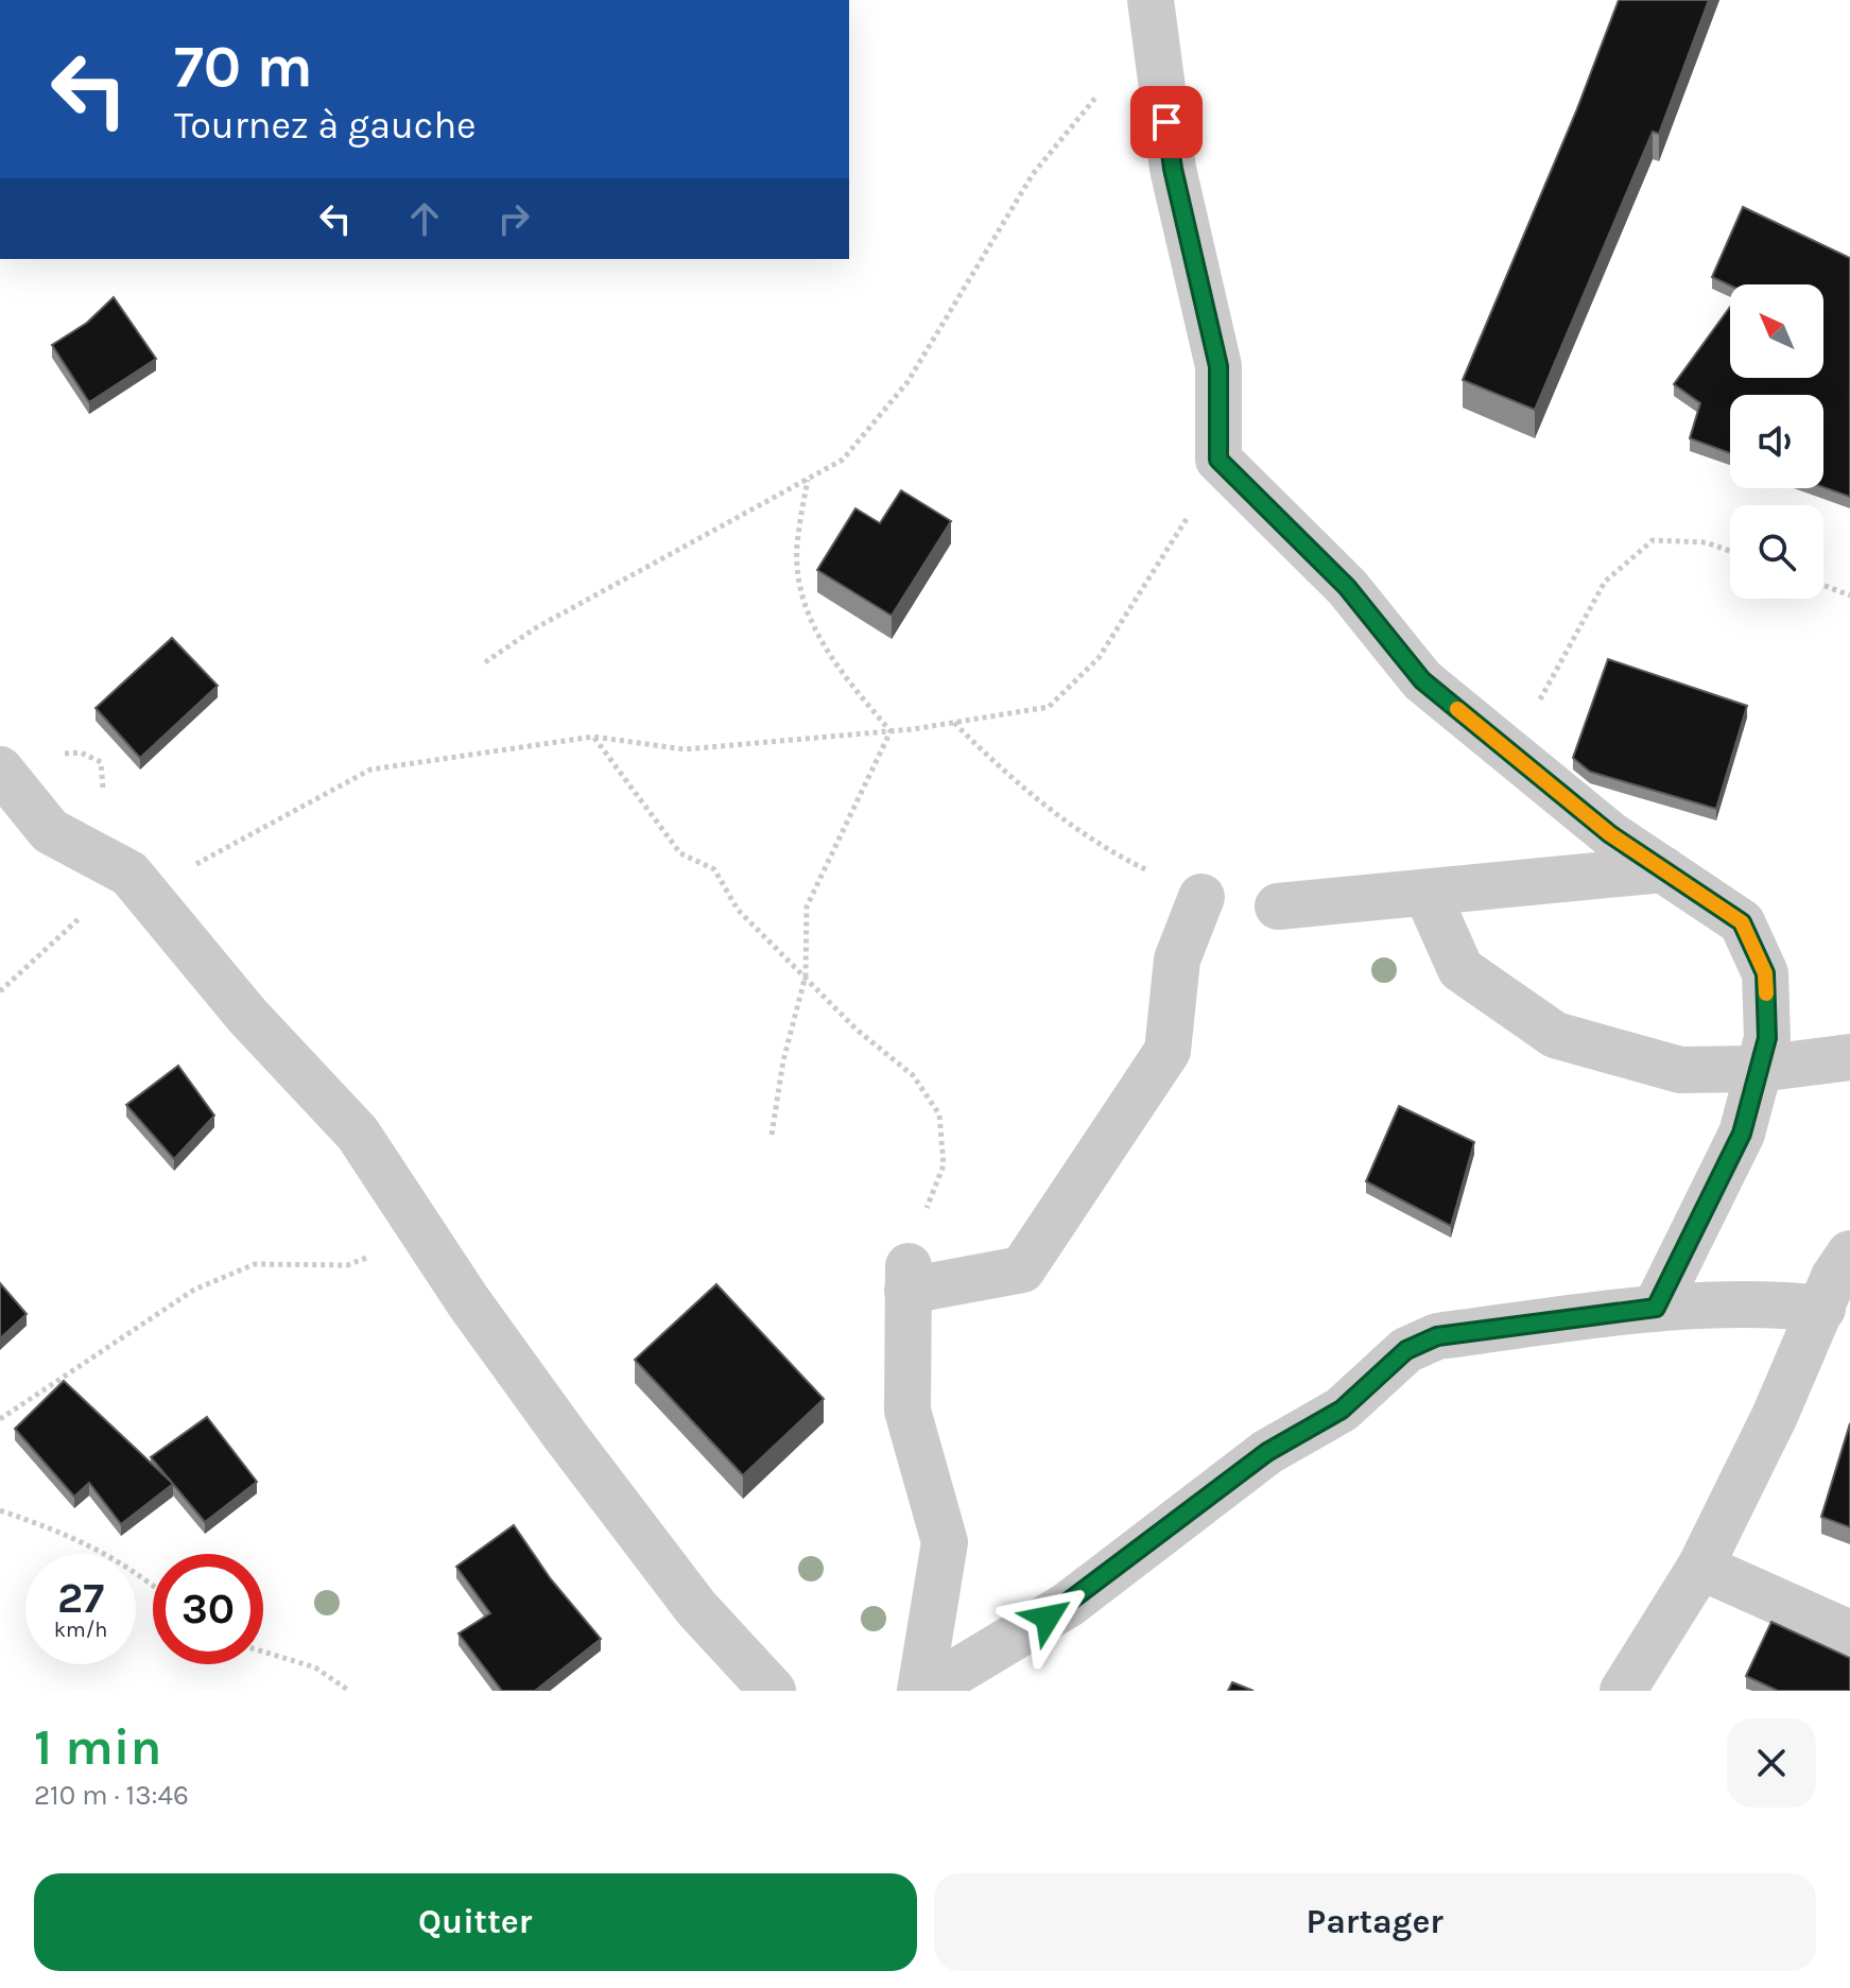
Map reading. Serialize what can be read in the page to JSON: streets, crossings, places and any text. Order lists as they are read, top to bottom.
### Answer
{
  "north": "top left",
  "page": {
    "turn": ["70 m", "Tournez à gauche"],
    "speed": "27 km/h",
    "limit": "30",
    "heading": ["1 min", "210 m · 13:46"],
    "buttons": ["Quitter", "Partager"]
  }
}
